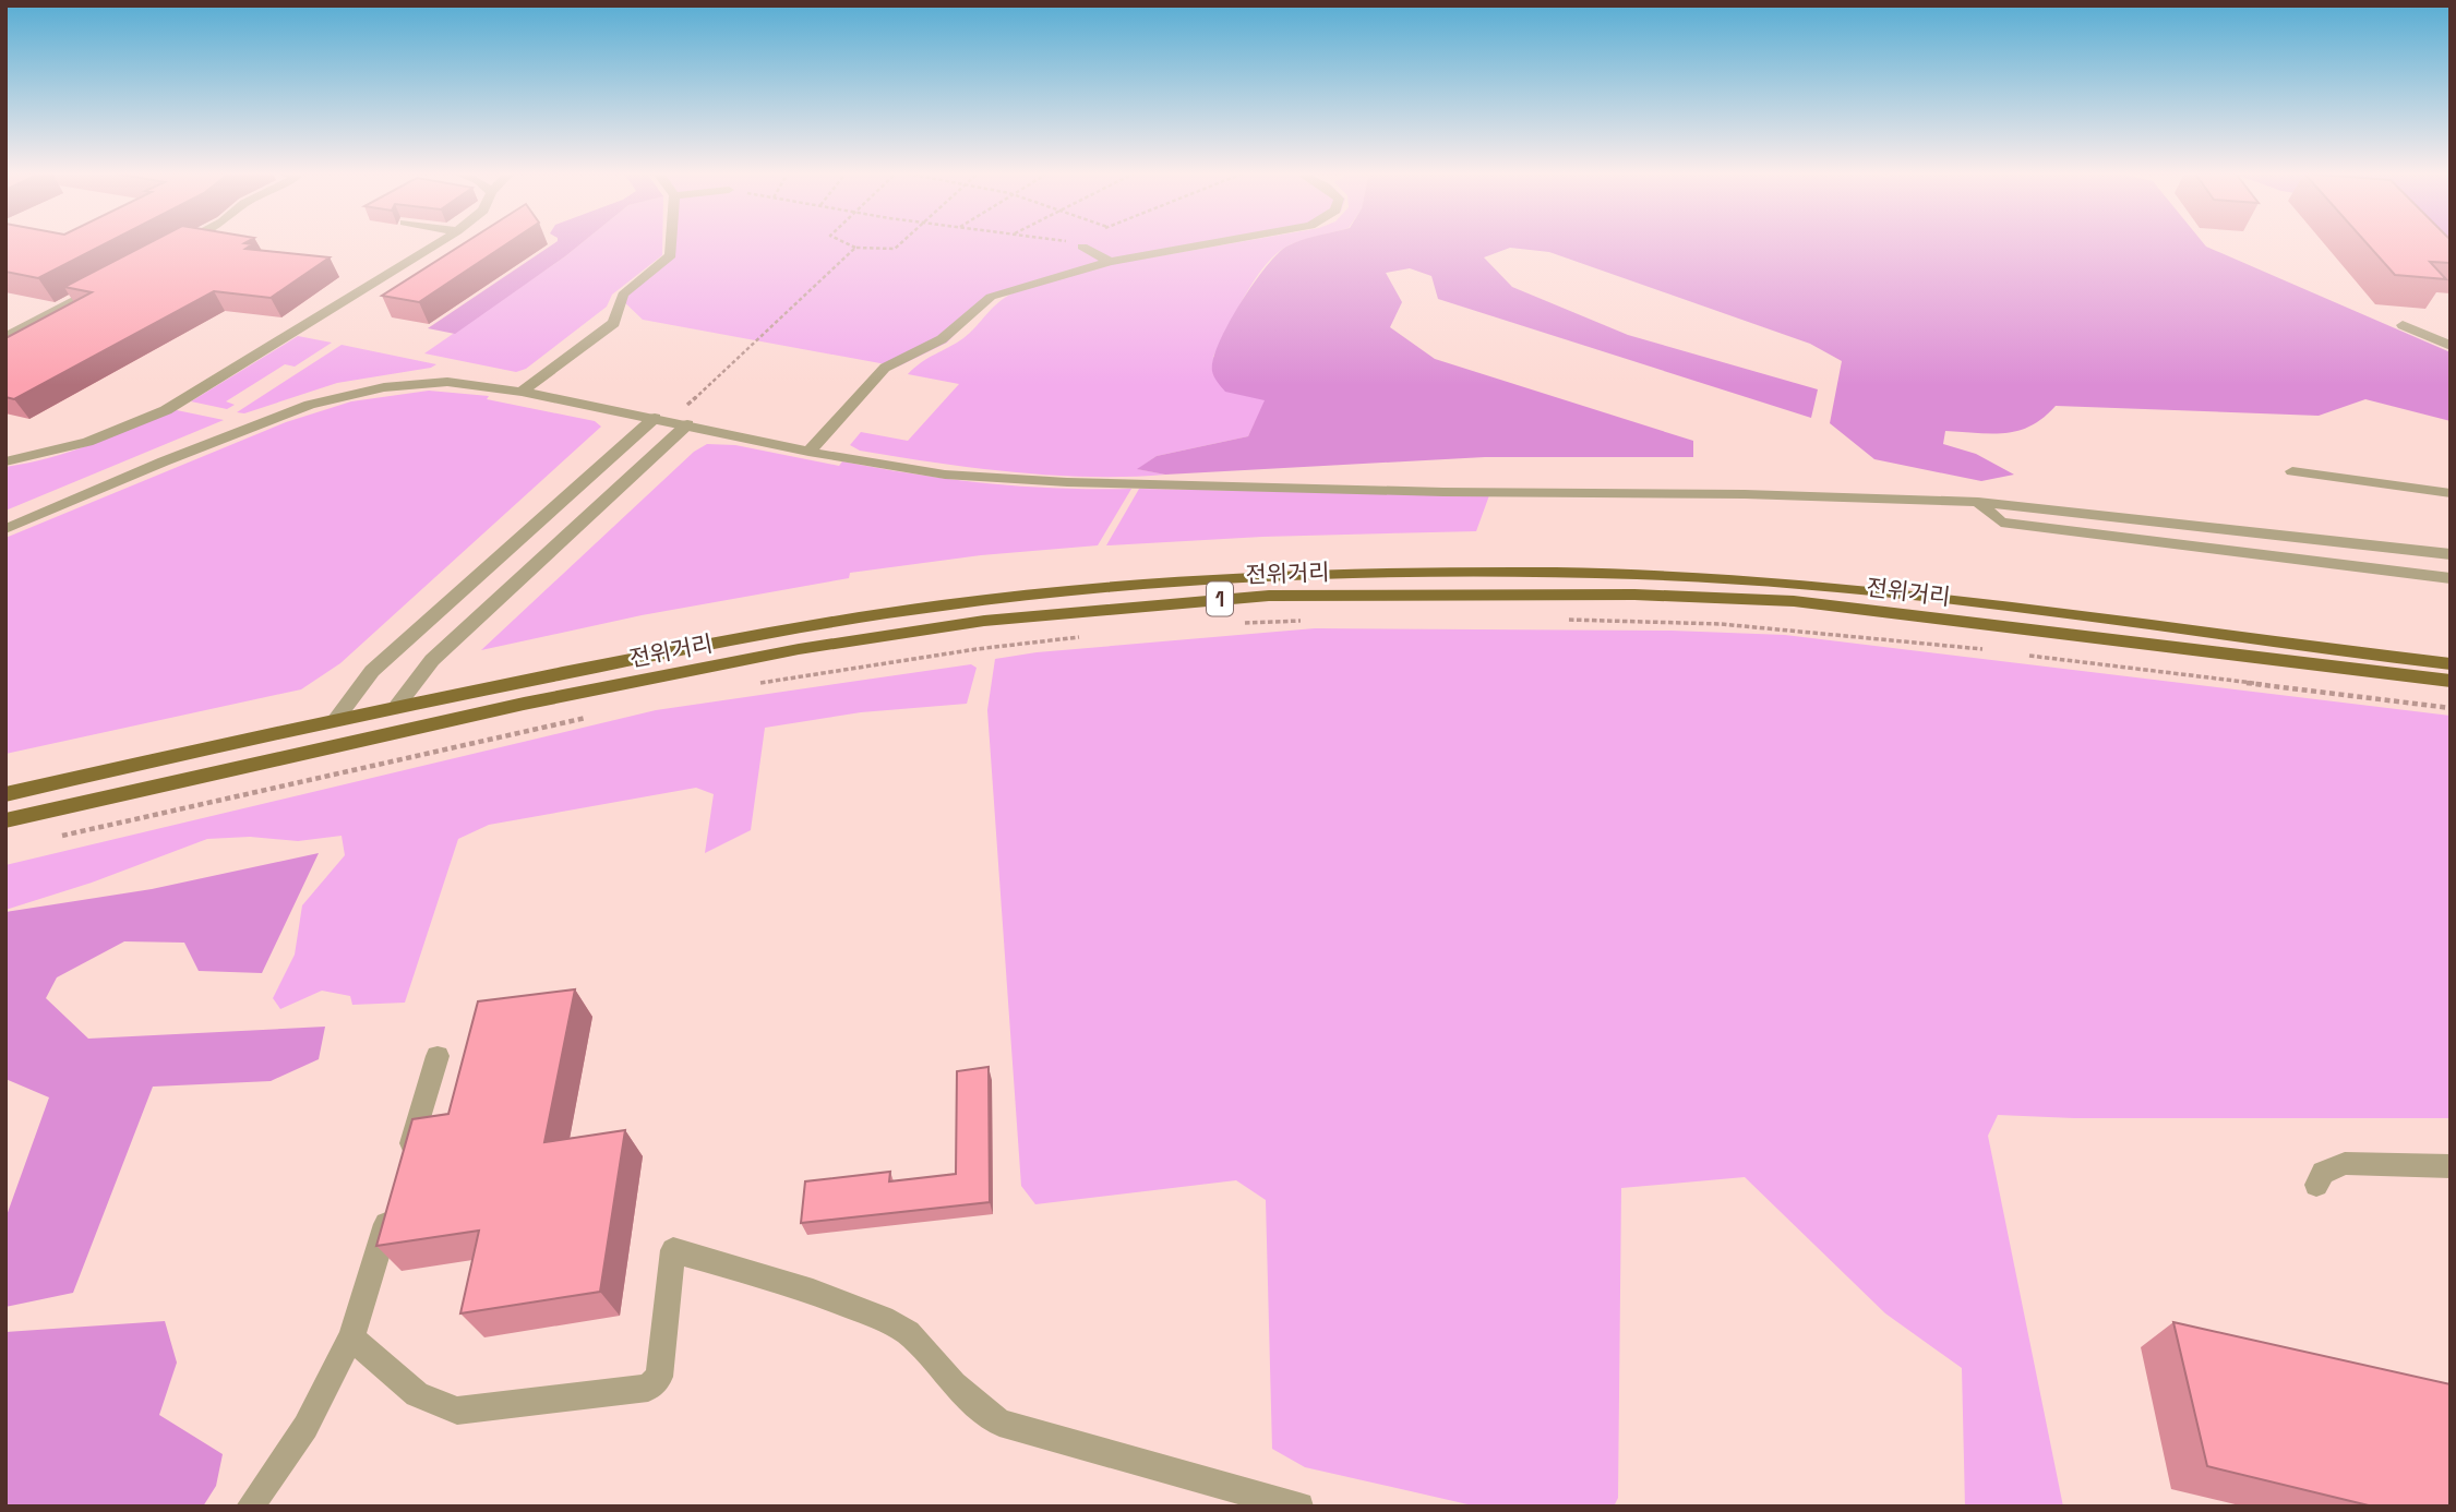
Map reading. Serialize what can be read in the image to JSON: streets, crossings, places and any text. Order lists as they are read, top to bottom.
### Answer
{
  "streets": {
    "main road": ["전위거리", "1"]
  }
}
